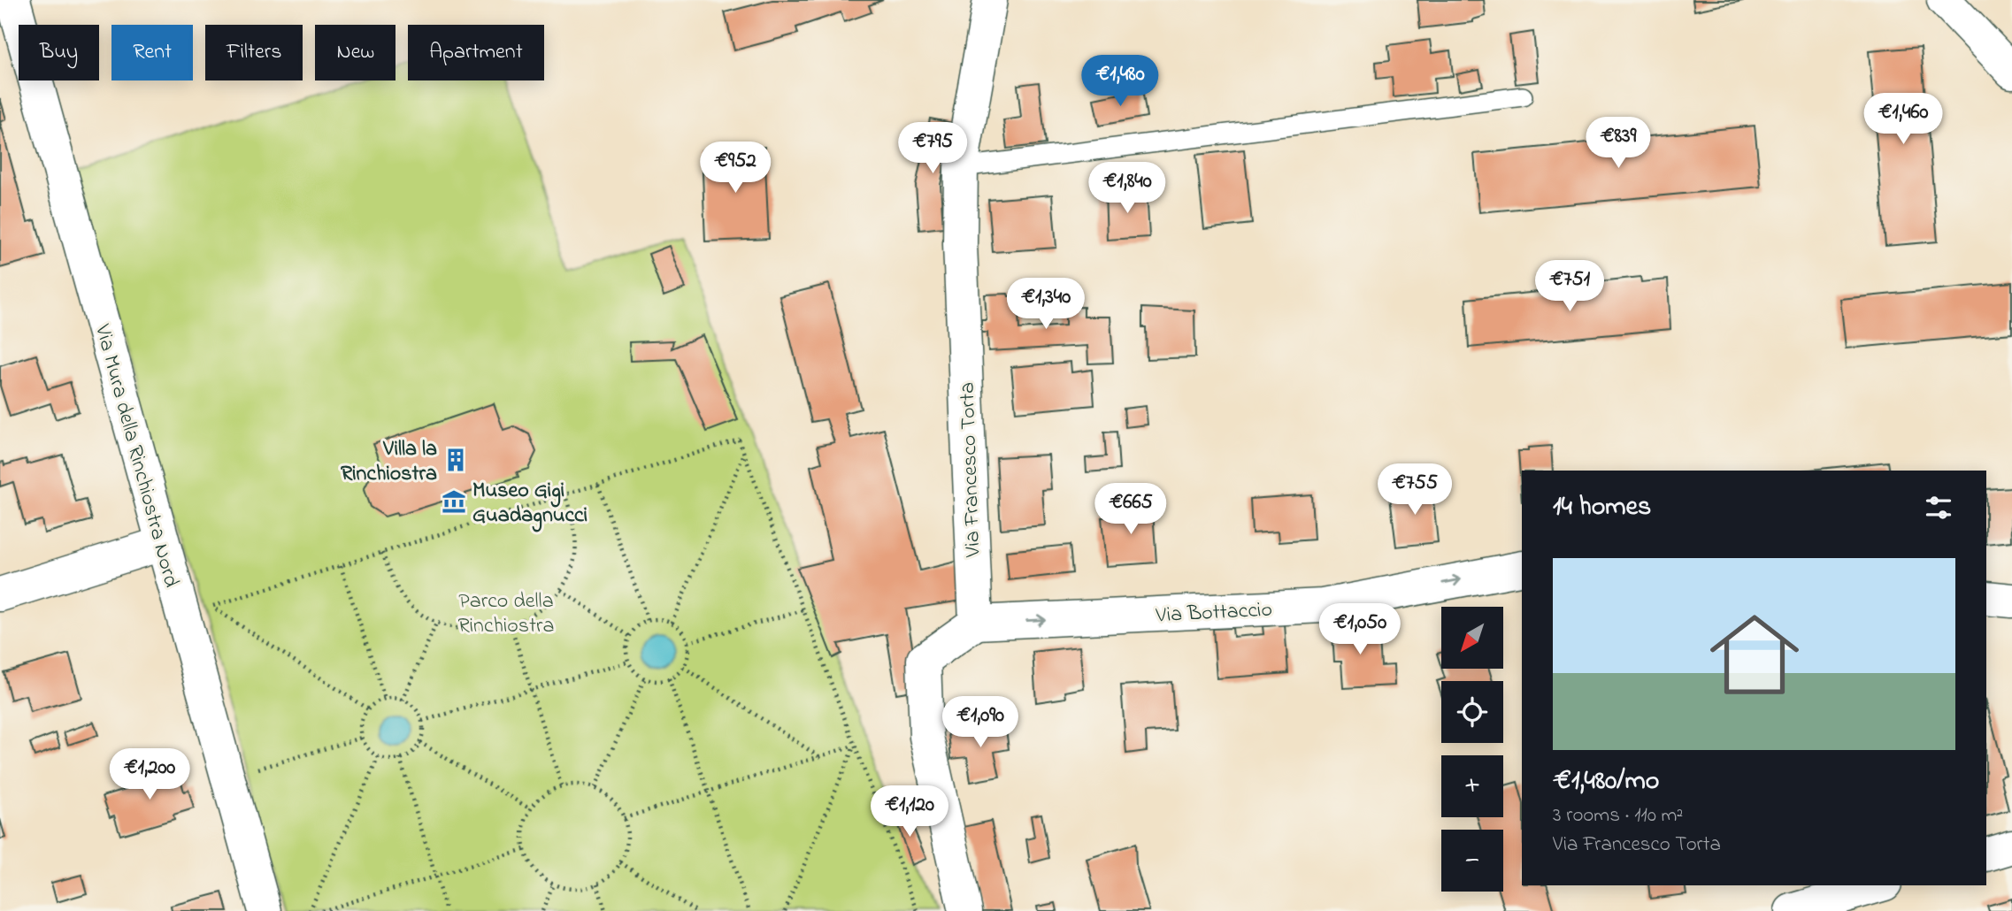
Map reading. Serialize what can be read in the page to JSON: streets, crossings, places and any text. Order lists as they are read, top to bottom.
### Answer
{
  "streets": {
    "street": ["Via Mura della Rinchiostra Nord", "Via Francesco Torta", "Via Bottaccio"]
  },
  "crossings": [
    ["Via Francesco Torta", "Via Bottaccio"]
  ],
  "one_way": ["Via Bottaccio"],
  "parks": ["Parco della Rinchiostra"],
  "places": {
    "building": ["Villa la Rinchiostra"],
    "museum": ["Museo Gigi Guadagnucci"]
  },
  "north": "bottom left",
  "page": {
    "chip": [
      "Buy",
      "Rent",
      "Filters",
      "New",
      "Apartment"
    ],
    "price": [
      "€1,480",
      "€1,460",
      "€839",
      "€795",
      "€952",
      "€1,840",
      "€751",
      "€1,340",
      "€755",
      "€665",
      "€1,050",
      "€1,090",
      "€1,200",
      "€1,120"
    ],
    "heading": "14 homes",
    "list": [
      {
        "name": "€1,480/mo",
        "note": "3 rooms · 110 m² · Via Francesco Torta"
      }
    ],
    "map_buttons": ["+", "−"]
  }
}
